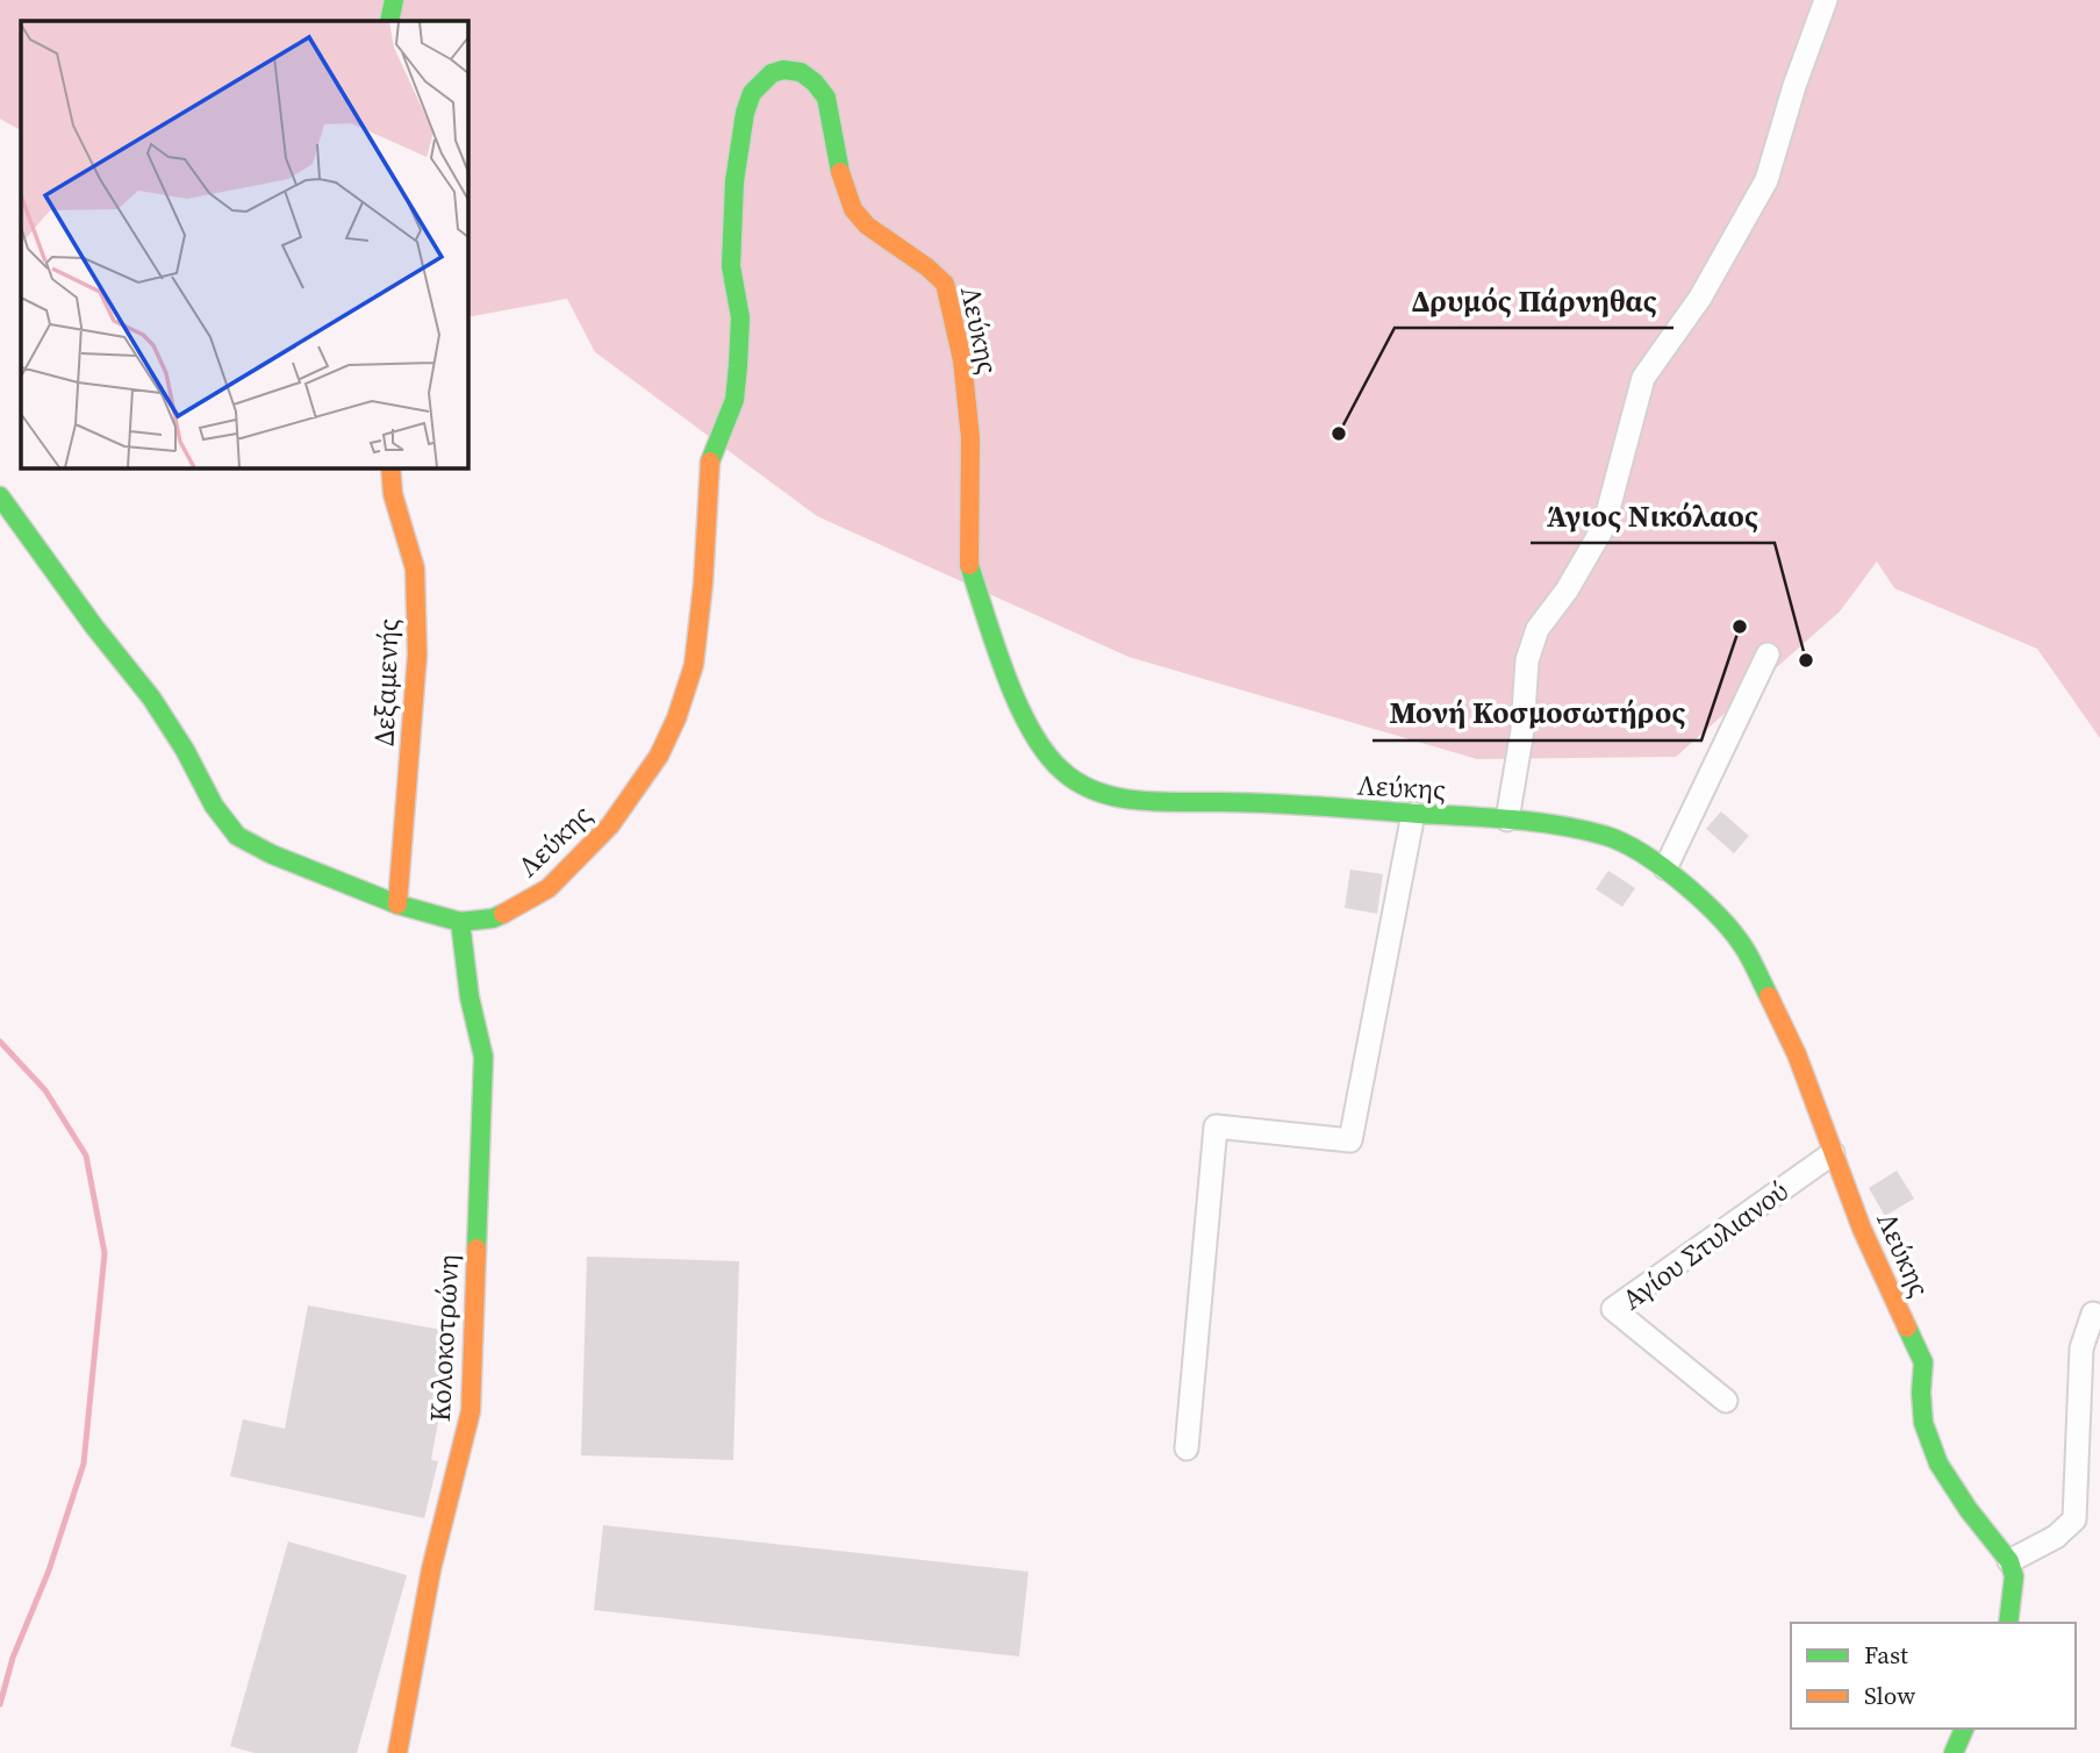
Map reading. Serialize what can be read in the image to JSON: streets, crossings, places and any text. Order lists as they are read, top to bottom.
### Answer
{
  "streets": {
    "street": [
      "Λεύκης",
      "Δεξαμενής",
      "Αγίου Στυλιανού",
      "Κολοκοτρώνη"
    ]
  },
  "crossings": [
    ["Λεύκης", "Δεξαμενής"],
    ["Λεύκης", "Αγίου Στυλιανού"],
    ["Λεύκης", "Κολοκοτρώνη"]
  ],
  "places": ["Δρυμός Πάρνηθας", "Μονή Κοσμοσωτήρος", "Άγιος Νικόλαος"],
  "legend": ["Fast", "Slow"]
}
